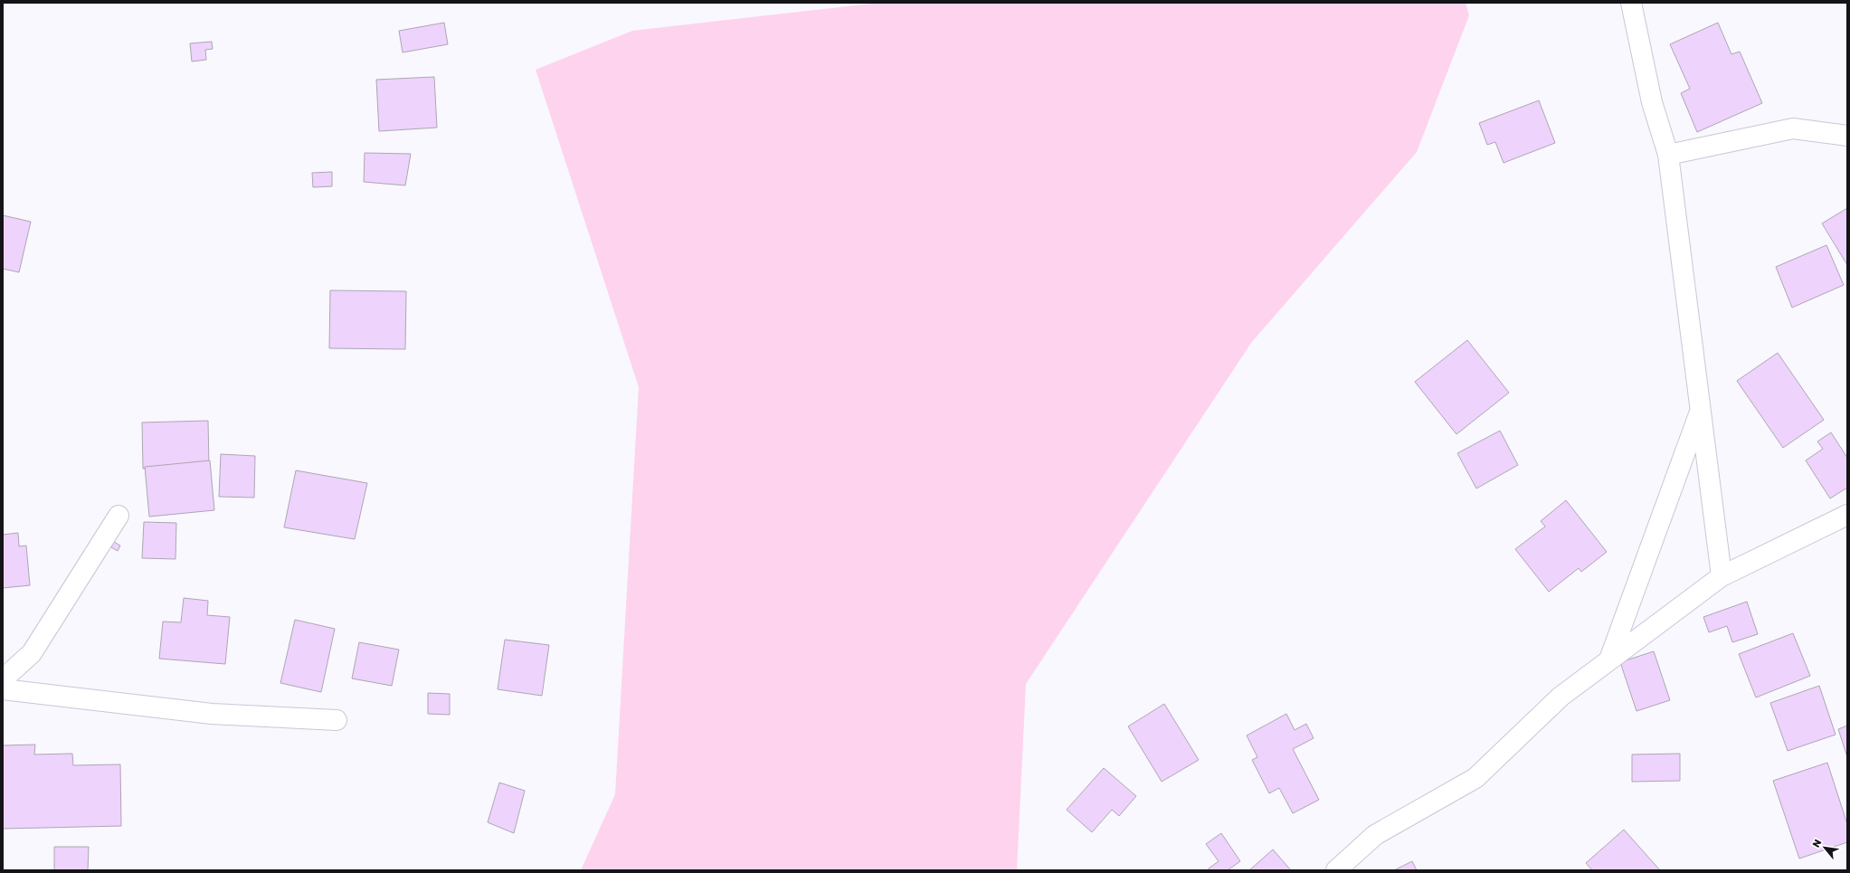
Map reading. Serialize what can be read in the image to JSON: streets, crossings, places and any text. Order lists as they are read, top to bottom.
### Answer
{
  "north": "top left"
}
